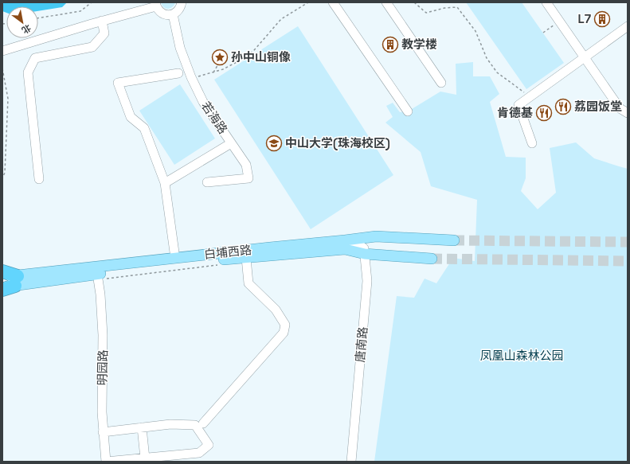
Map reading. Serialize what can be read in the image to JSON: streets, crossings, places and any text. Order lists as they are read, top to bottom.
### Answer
{
  "streets": {
    "main road": ["白埔西路"],
    "street": ["若海路", "唐南路", "明园路"]
  },
  "crossings": [
    ["白埔西路", "唐南路"],
    ["白埔西路", "明园路"]
  ],
  "parks": ["凤凰山森林公园"],
  "places": {
    "building": ["L7", "教学楼"],
    "place": ["孙中山铜像"],
    "restaurant": ["荔园饭堂", "肯德基"],
    "school or university": ["中山大学(珠海校区)"]
  },
  "north": "bottom right"
}
